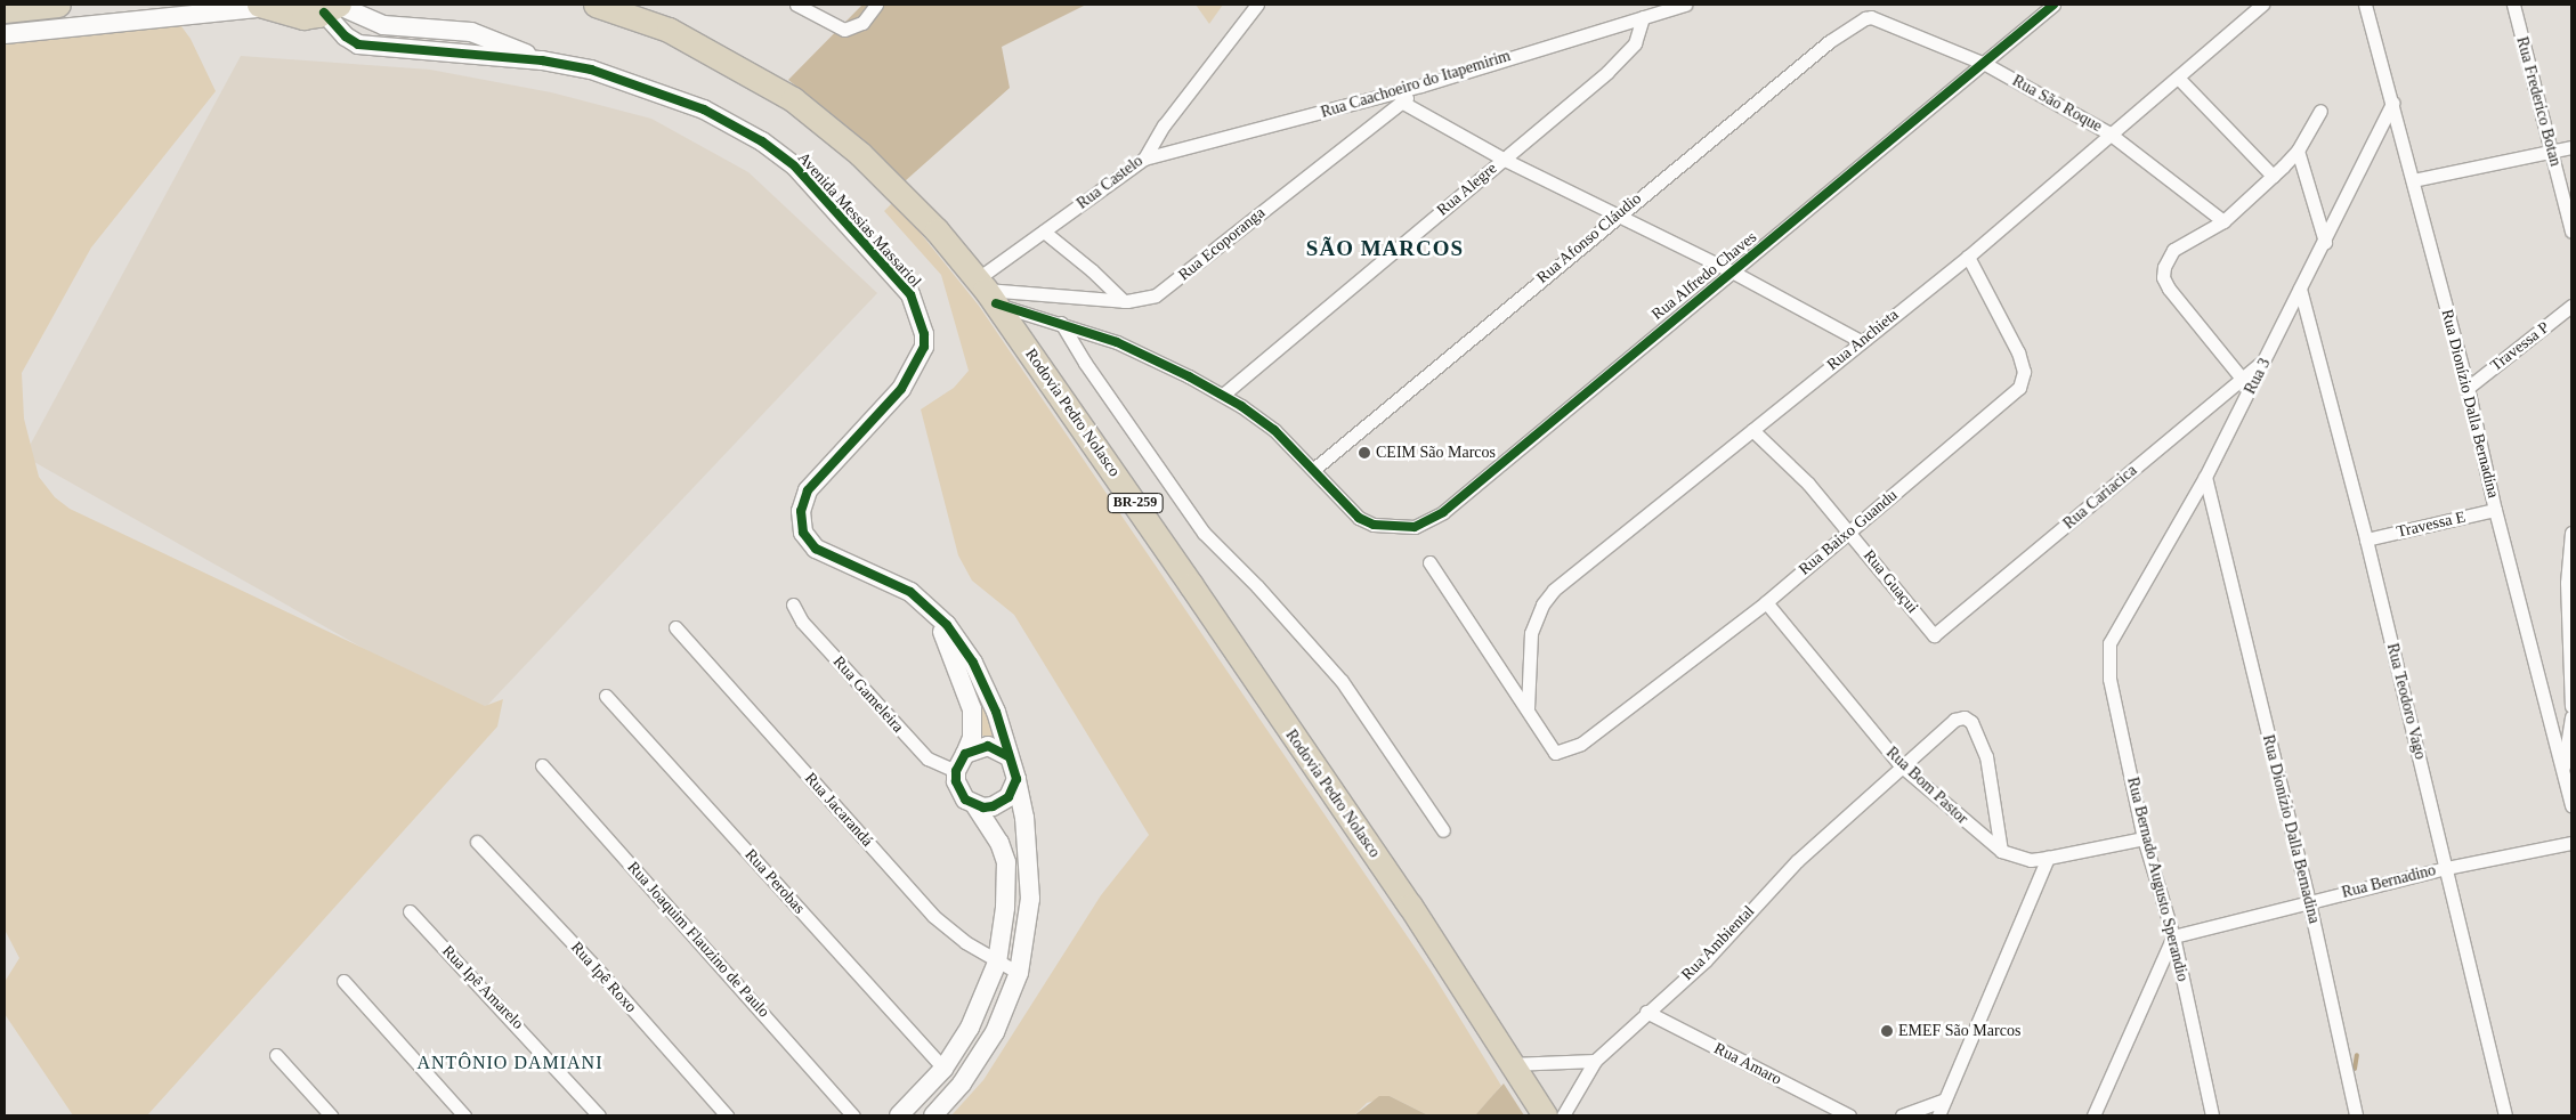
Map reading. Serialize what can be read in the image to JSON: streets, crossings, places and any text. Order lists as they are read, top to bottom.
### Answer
{
  "streets": {
    "highway": ["Rodovia Pedro Nolasco", "BR-259"],
    "street": [
      "Rua Caachoeiro do Itapemirim",
      "Rua Frederico Botan",
      "Rua São Roque",
      "Rua Castelo",
      "Rua Alegre",
      "Avenida Messias Massariol",
      "Rua Afonso Cláudio",
      "Rua Ecoporanga",
      "Rua Alfredo Chaves",
      "Rua Anchieta",
      "Travessa P",
      "Rua 3",
      "Rua Dionízio Dalla Bernadina",
      "Rua Cariacica",
      "Travessa E",
      "Rua Baixo Guandu",
      "Rua Guaçui",
      "Rua Gameleira",
      "Rua Teodoro Vago",
      "Rua Bom Pastor",
      "Rua Jacarandá",
      "Rua Bernado Augusto Sperandio",
      "Rua Perobas",
      "Rua Bernadino",
      "Rua Joaquim Flauzino de Paulo",
      "Rua Ambiental",
      "Rua Ipê Roxo",
      "Rua Ipê Amarelo",
      "Rua Amaro"
    ]
  },
  "crossings": [
    ["Rua Caachoeiro do Itapemirim", "Rua Castelo"],
    ["Rua Caachoeiro do Itapemirim", "Rua Alegre"],
    ["Rua Caachoeiro do Itapemirim", "Rua Ecoporanga"],
    ["Rua São Roque", "Rua Afonso Cláudio"],
    ["Rua São Roque", "Rua Alfredo Chaves"],
    ["Rua São Roque", "Rua Anchieta"],
    ["Rua Castelo", "Rua Ecoporanga"],
    ["Rua Castelo", "Rodovia Pedro Nolasco"],
    ["Avenida Messias Massariol", "Rua Gameleira"],
    ["Rua Afonso Cláudio", "Rua Alfredo Chaves"],
    ["Rua Ecoporanga", "Rodovia Pedro Nolasco"],
    ["Rua Anchieta", "Rua Baixo Guandu"],
    ["Rua Anchieta", "Rua Guaçui"],
    ["Travessa P", "Rua Dionízio Dalla Bernadina"],
    ["Rua 3", "Rua Dionízio Dalla Bernadina"],
    ["Rua 3", "Rua Cariacica"],
    ["Rua 3", "Rua Teodoro Vago"],
    ["Rua 3", "Rua Bernado Augusto Sperandio"],
    ["Rua Dionízio Dalla Bernadina", "Travessa E"],
    ["Rua Dionízio Dalla Bernadina", "Rua Bernadino"],
    ["Rua Cariacica", "Rua Guaçui"],
    ["Travessa E", "Rua Teodoro Vago"],
    ["Rua Baixo Guandu", "Rua Guaçui"],
    ["Rua Baixo Guandu", "Rua Bom Pastor"],
    ["Rua Teodoro Vago", "Rua Bernadino"],
    ["Rua Bom Pastor", "Rua Bernado Augusto Sperandio"],
    ["Rua Bom Pastor", "Rua Ambiental"],
    ["Rua Bernado Augusto Sperandio", "Rua Bernadino"],
    ["Rua Ambiental", "Rua Amaro"]
  ],
  "districts": ["SÃO MARCOS", "ANTÔNIO DAMIANI"],
  "places": ["CEIM São Marcos", "EMEF São Marcos"]
}
